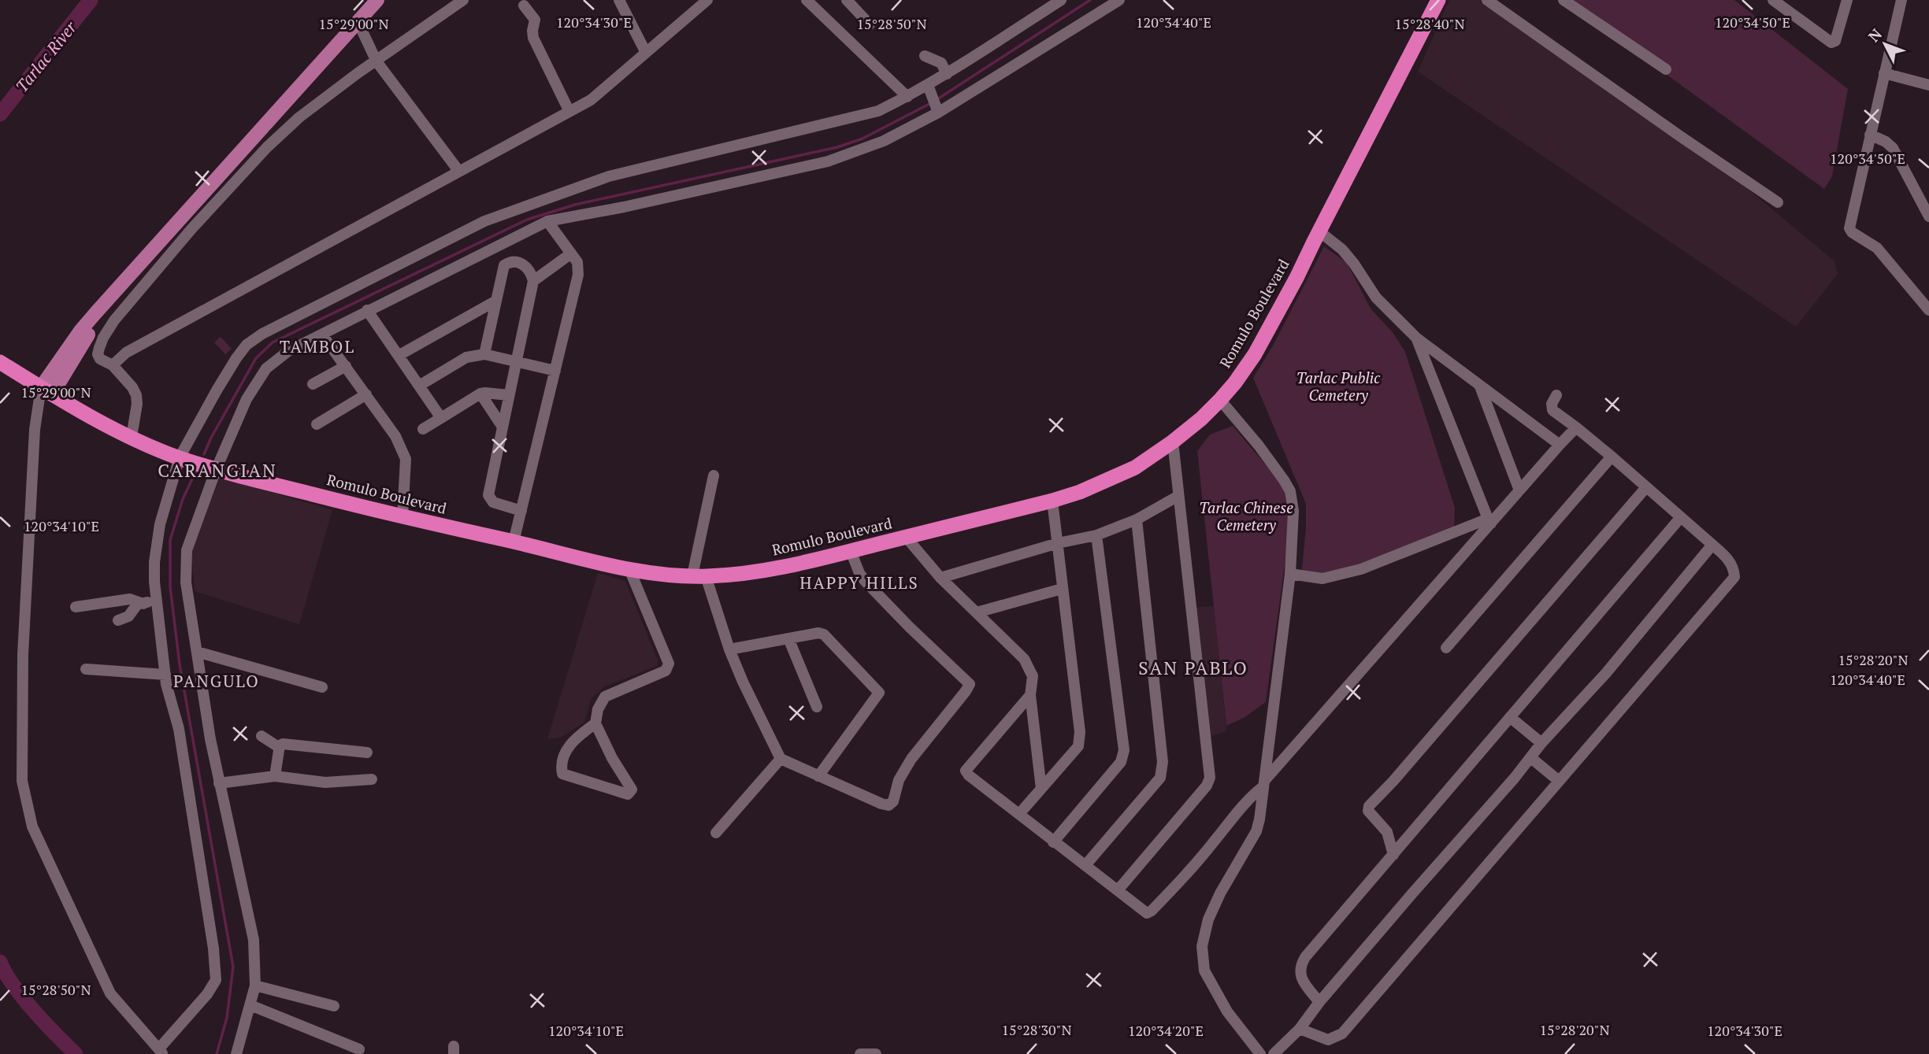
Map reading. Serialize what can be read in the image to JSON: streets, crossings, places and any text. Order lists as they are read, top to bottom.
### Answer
{
  "streets": {
    "highway": ["Romulo Boulevard"]
  },
  "districts": [
    "TAMBOL",
    "CARANGIAN",
    "HAPPY HILLS",
    "SAN PABLO",
    "PANGULO"
  ],
  "water": ["Tarlac River"],
  "parks": ["Tarlac Public Cemetery", "Tarlac Chinese Cemetery"],
  "north": "top left",
  "coordinates": [
    "120°34'30\"E",
    "120°34'40\"E",
    "120°34'50\"E",
    "15°29'00\"N",
    "15°28'50\"N",
    "15°28'40\"N",
    "120°34'10\"E",
    "15°28'20\"N",
    "15°28'30\"N",
    "120°34'20\"E"
  ]
}
